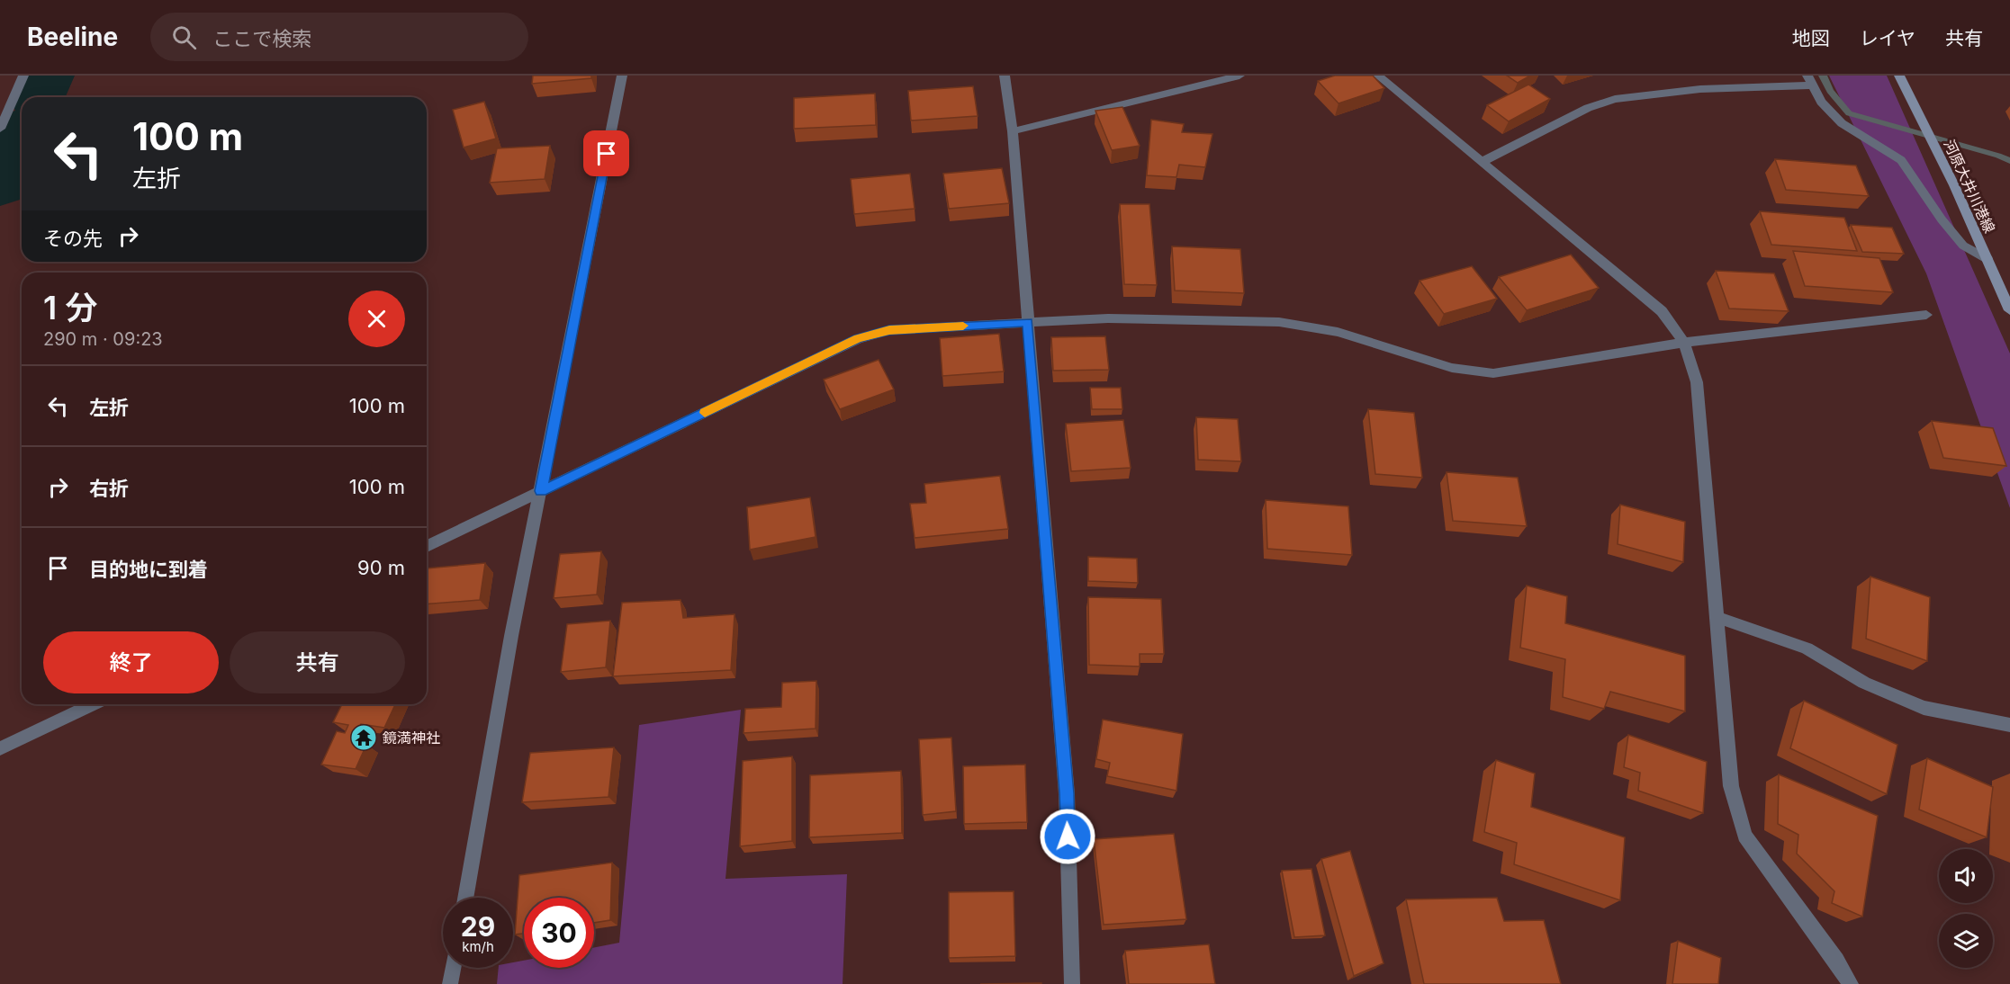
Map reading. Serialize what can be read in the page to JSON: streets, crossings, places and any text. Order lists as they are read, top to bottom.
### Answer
{
  "streets": {
    "main road": ["河原大井川港線"]
  },
  "places": {
    "temple": ["鏡満神社"]
  },
  "page": {
    "header": "Beeline",
    "search": "ここで検索",
    "nav": ["地図", "レイヤ", "共有"],
    "turn": ["100 m", "左折"],
    "then": "その先",
    "heading": ["1 分", "290 m · 09:23"],
    "list": [
      {
        "name": "左折",
        "value": "100 m"
      },
      {
        "name": "右折",
        "value": "100 m"
      },
      {
        "name": "目的地に到着",
        "value": "90 m"
      }
    ],
    "buttons": ["終了", "共有"],
    "speed": "29 km/h",
    "limit": "30"
  }
}
